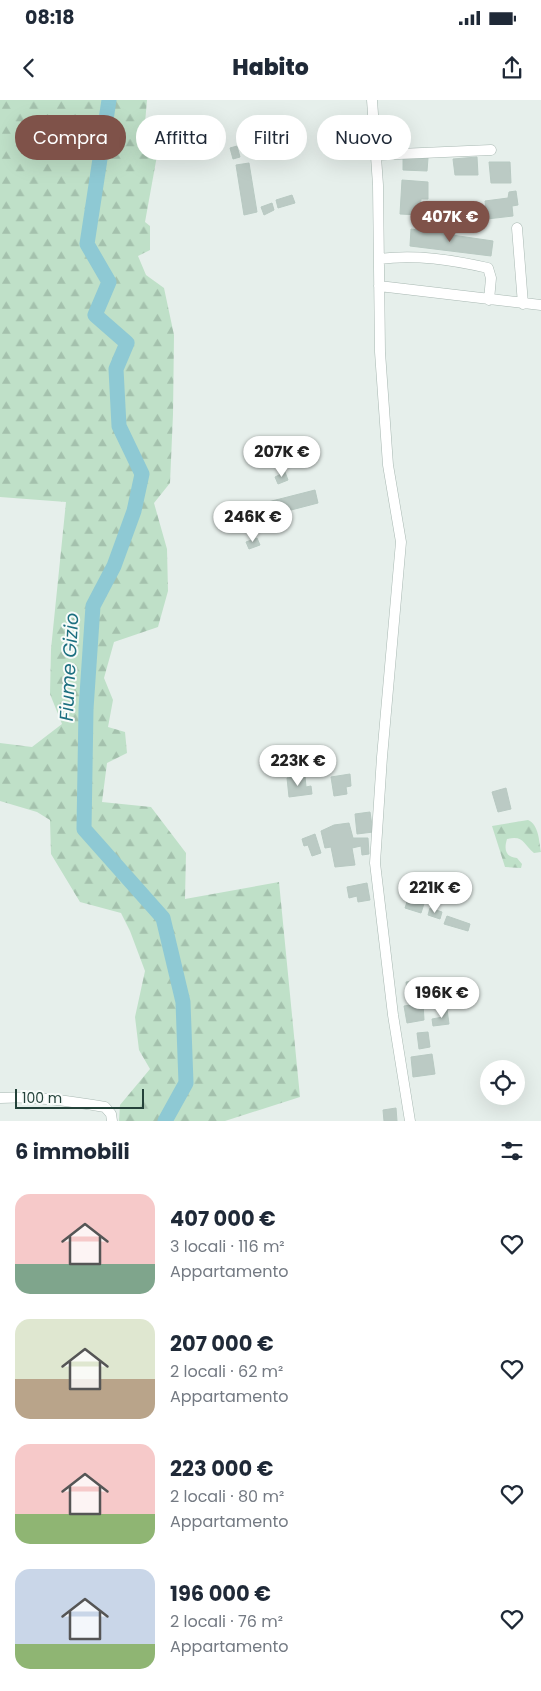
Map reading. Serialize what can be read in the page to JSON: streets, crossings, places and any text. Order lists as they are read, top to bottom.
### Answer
{
  "water": ["Fiume Gizio"],
  "scale_bar": "100 m",
  "page": {
    "status": "08:18",
    "header": "Habito",
    "chip": [
      "Compra",
      "Affitta",
      "Filtri",
      "Nuovo"
    ],
    "price": [
      "407K €",
      "207K €",
      "246K €",
      "223K €",
      "221K €",
      "196K €"
    ],
    "scale": "100 m",
    "heading": "6 immobili",
    "list": [
      {
        "name": "407 000 €",
        "note": "3 locali · 116 m² · Appartamento"
      },
      {
        "name": "207 000 €",
        "note": "2 locali · 62 m² · Appartamento"
      },
      {
        "name": "223 000 €",
        "note": "2 locali · 80 m² · Appartamento"
      },
      {
        "name": "196 000 €",
        "note": "2 locali · 76 m² · Appartamento"
      }
    ]
  }
}
